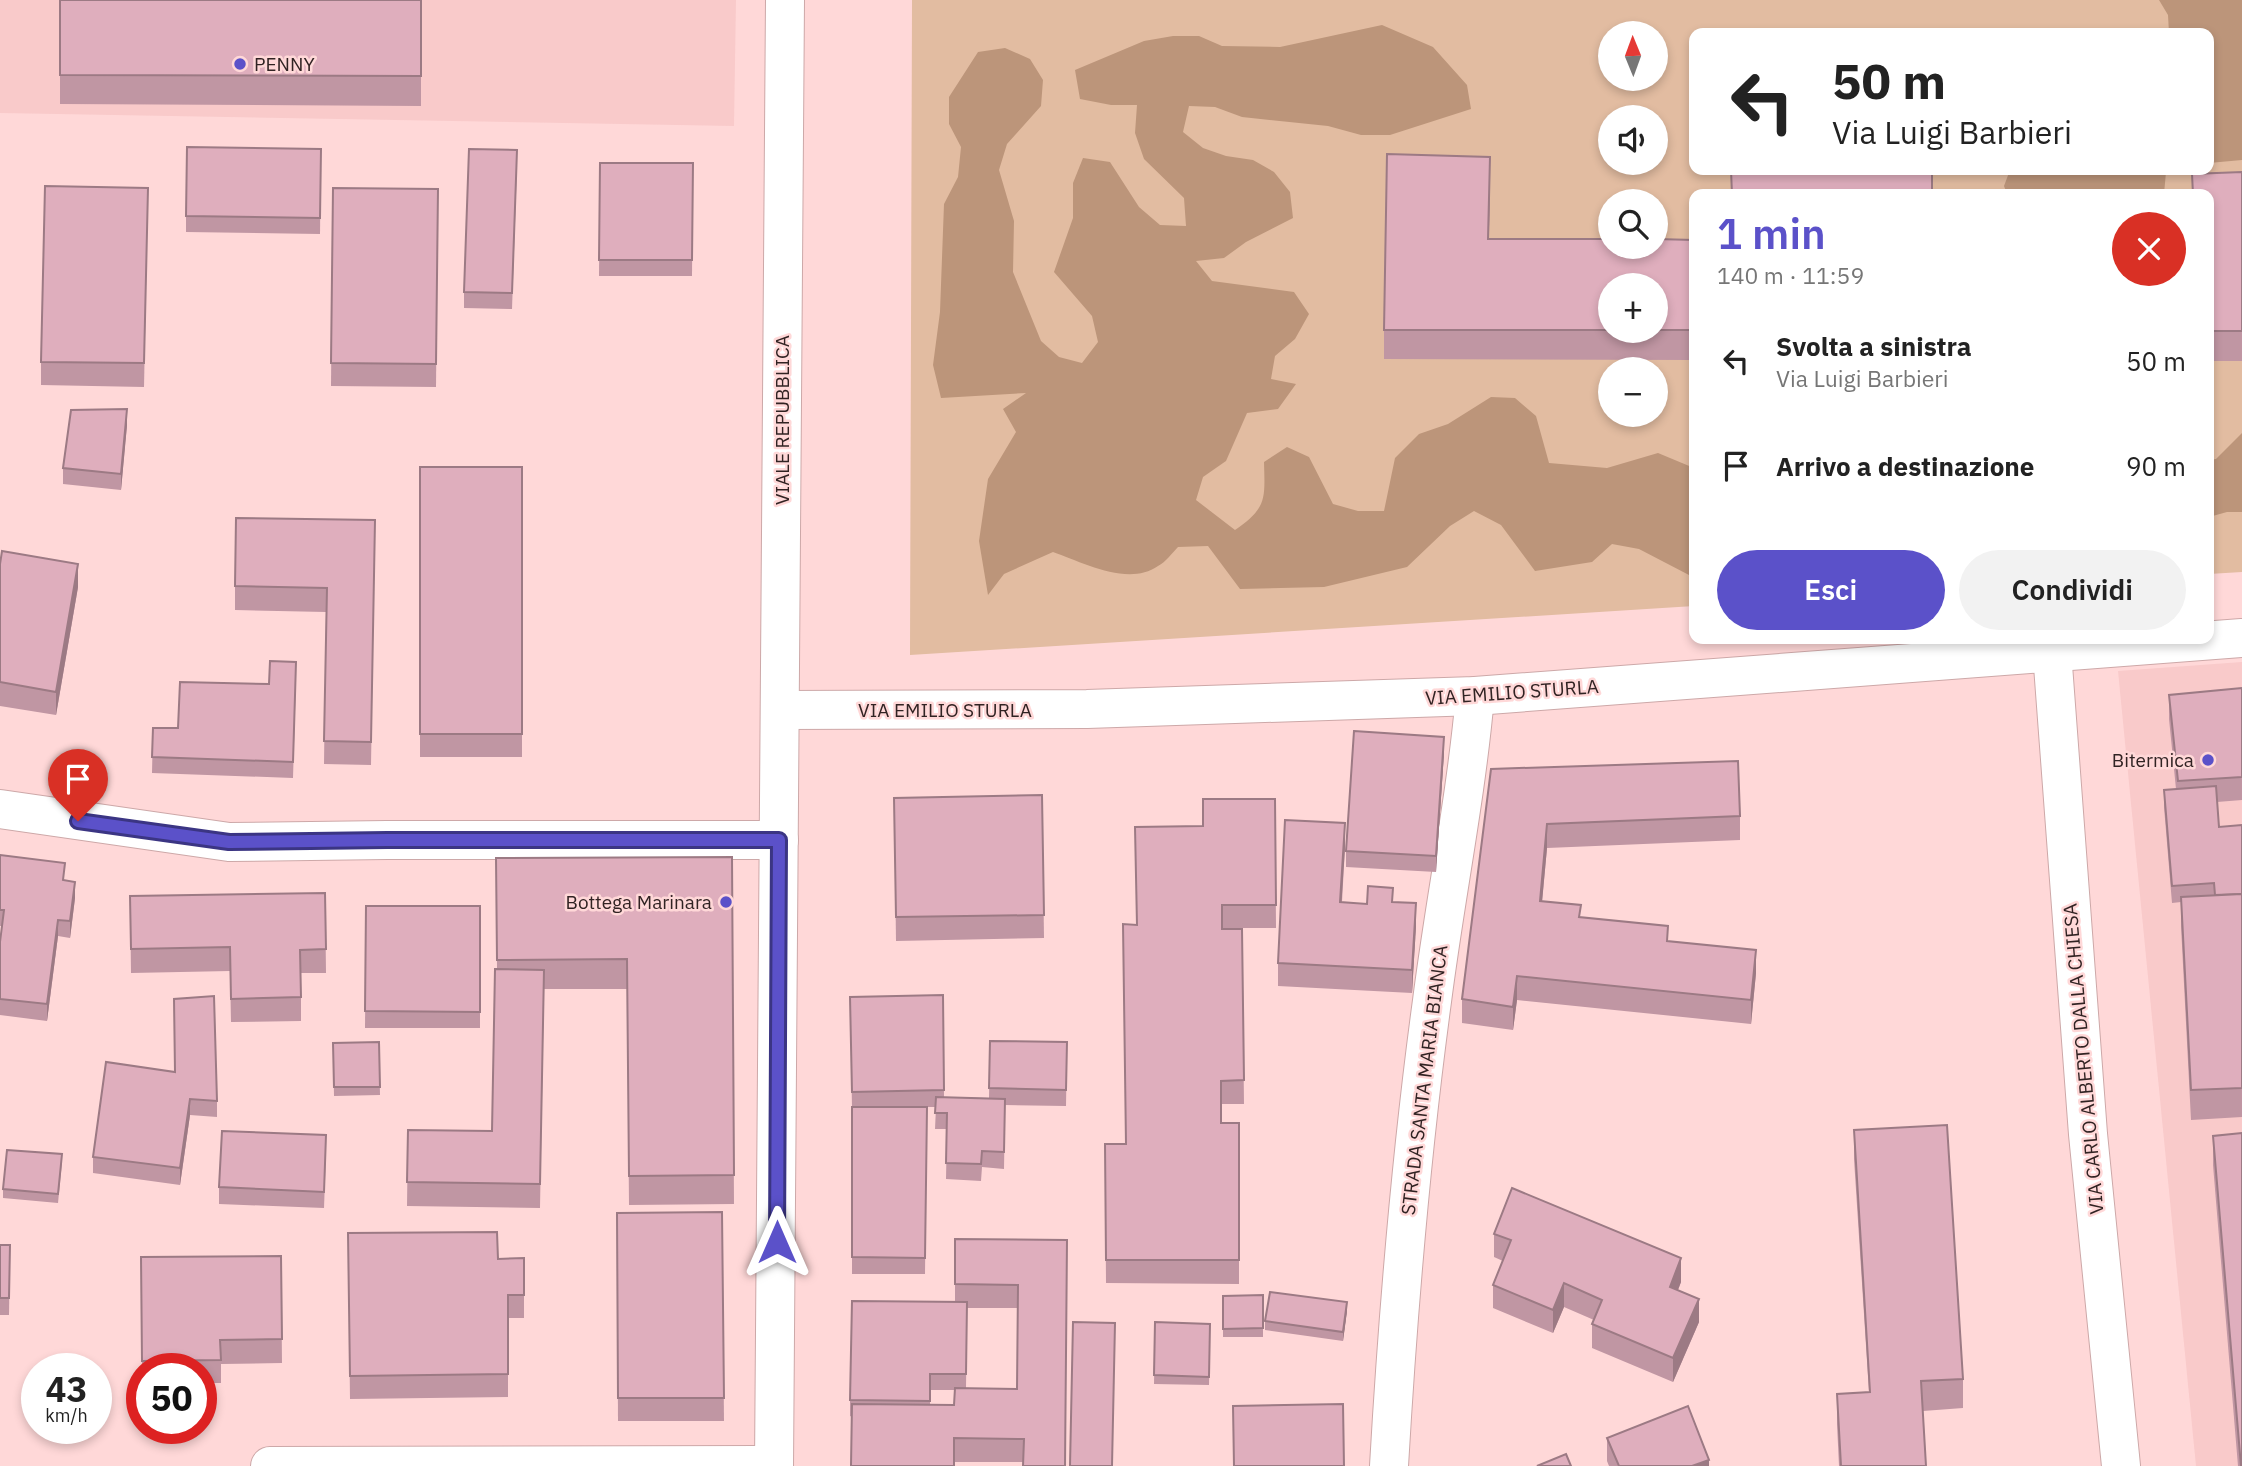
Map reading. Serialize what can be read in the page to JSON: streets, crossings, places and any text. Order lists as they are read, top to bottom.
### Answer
{
  "streets": {
    "street": [
      "VIALE REPUBBLICA",
      "VIA EMILIO STURLA",
      "VIA CARLO ALBERTO DALLA CHIESA",
      "STRADA SANTA MARIA BIANCA"
    ]
  },
  "crossings": [
    ["VIALE REPUBBLICA", "VIA EMILIO STURLA"],
    ["VIA EMILIO STURLA", "VIA CARLO ALBERTO DALLA CHIESA"],
    ["VIA EMILIO STURLA", "STRADA SANTA MARIA BIANCA"]
  ],
  "places": ["PENNY", "Bitermica", "Bottega Marinara"],
  "north": "top",
  "page": {
    "map_buttons": ["+", "−"],
    "turn": ["50 m", "Via Luigi Barbieri"],
    "heading": ["1 min", "140 m · 11:59"],
    "list": [
      {
        "name": "Svolta a sinistra",
        "note": "Via Luigi Barbieri",
        "value": "50 m"
      },
      {
        "name": "Arrivo a destinazione",
        "value": "90 m"
      }
    ],
    "buttons": ["Esci", "Condividi"],
    "speed": "43 km/h",
    "limit": "50"
  }
}
